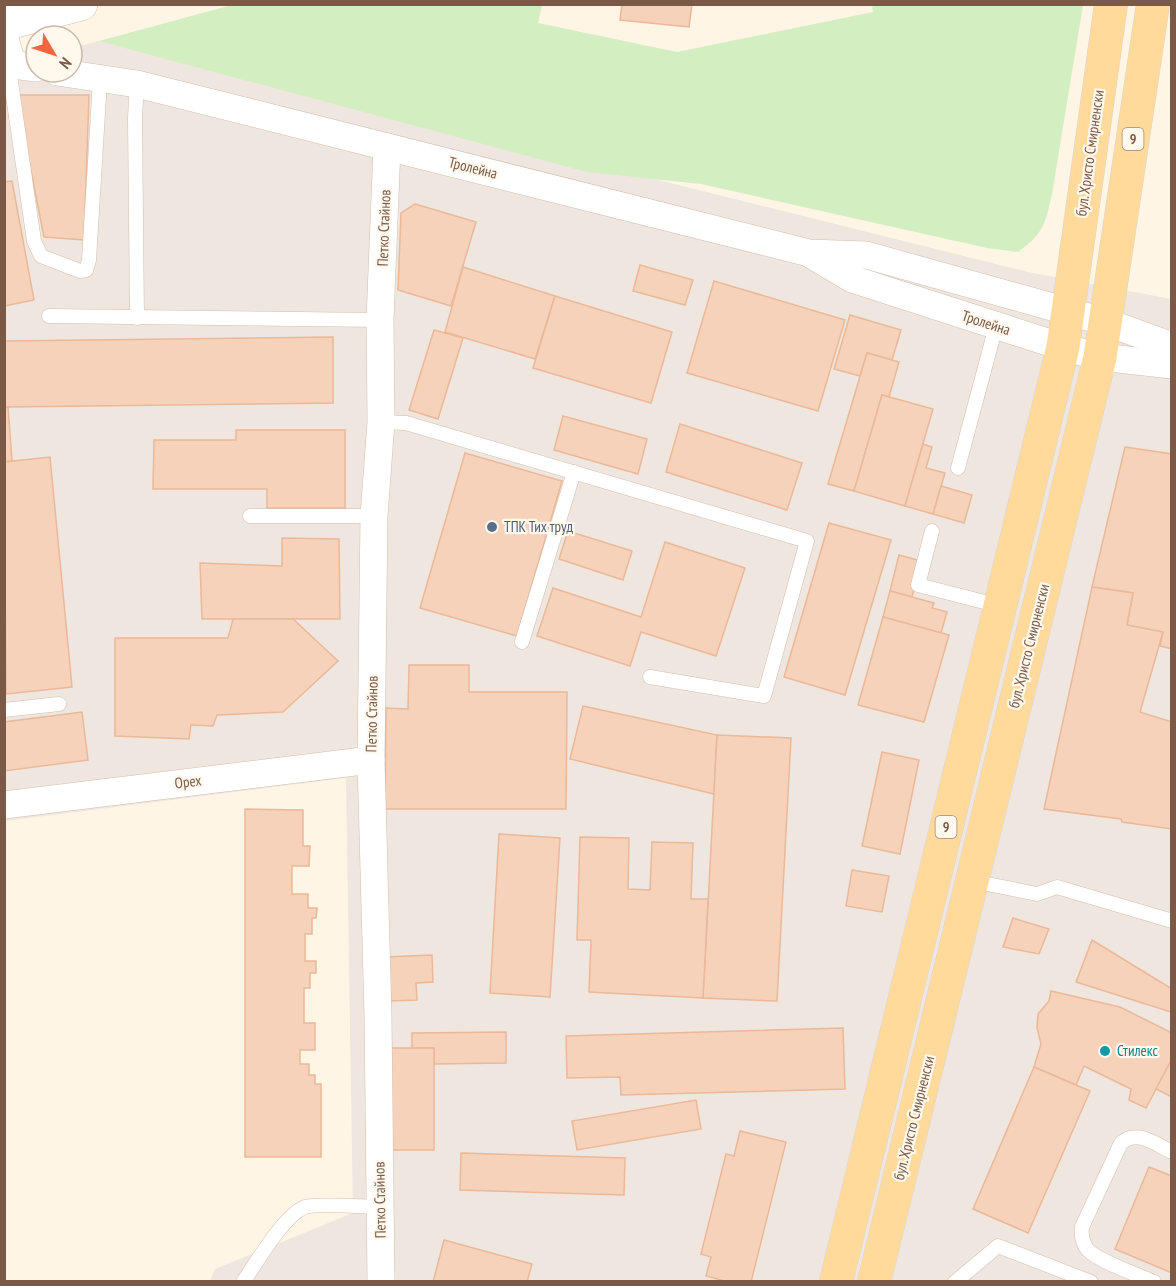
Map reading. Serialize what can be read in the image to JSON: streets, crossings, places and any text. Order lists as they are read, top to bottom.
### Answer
{
  "streets": {
    "main road": ["9", "бул. Христо Смирненски"],
    "street": ["Тролейна", "Петко Стайнов", "Орех"]
  },
  "crossings": [
    ["бул. Христо Смирненски", "Тролейна"],
    ["Тролейна", "Петко Стайнов"],
    ["Петко Стайнов", "Орех"]
  ],
  "places": ["ТПК Тих труд", "Стилекс"],
  "north": "bottom right"
}
